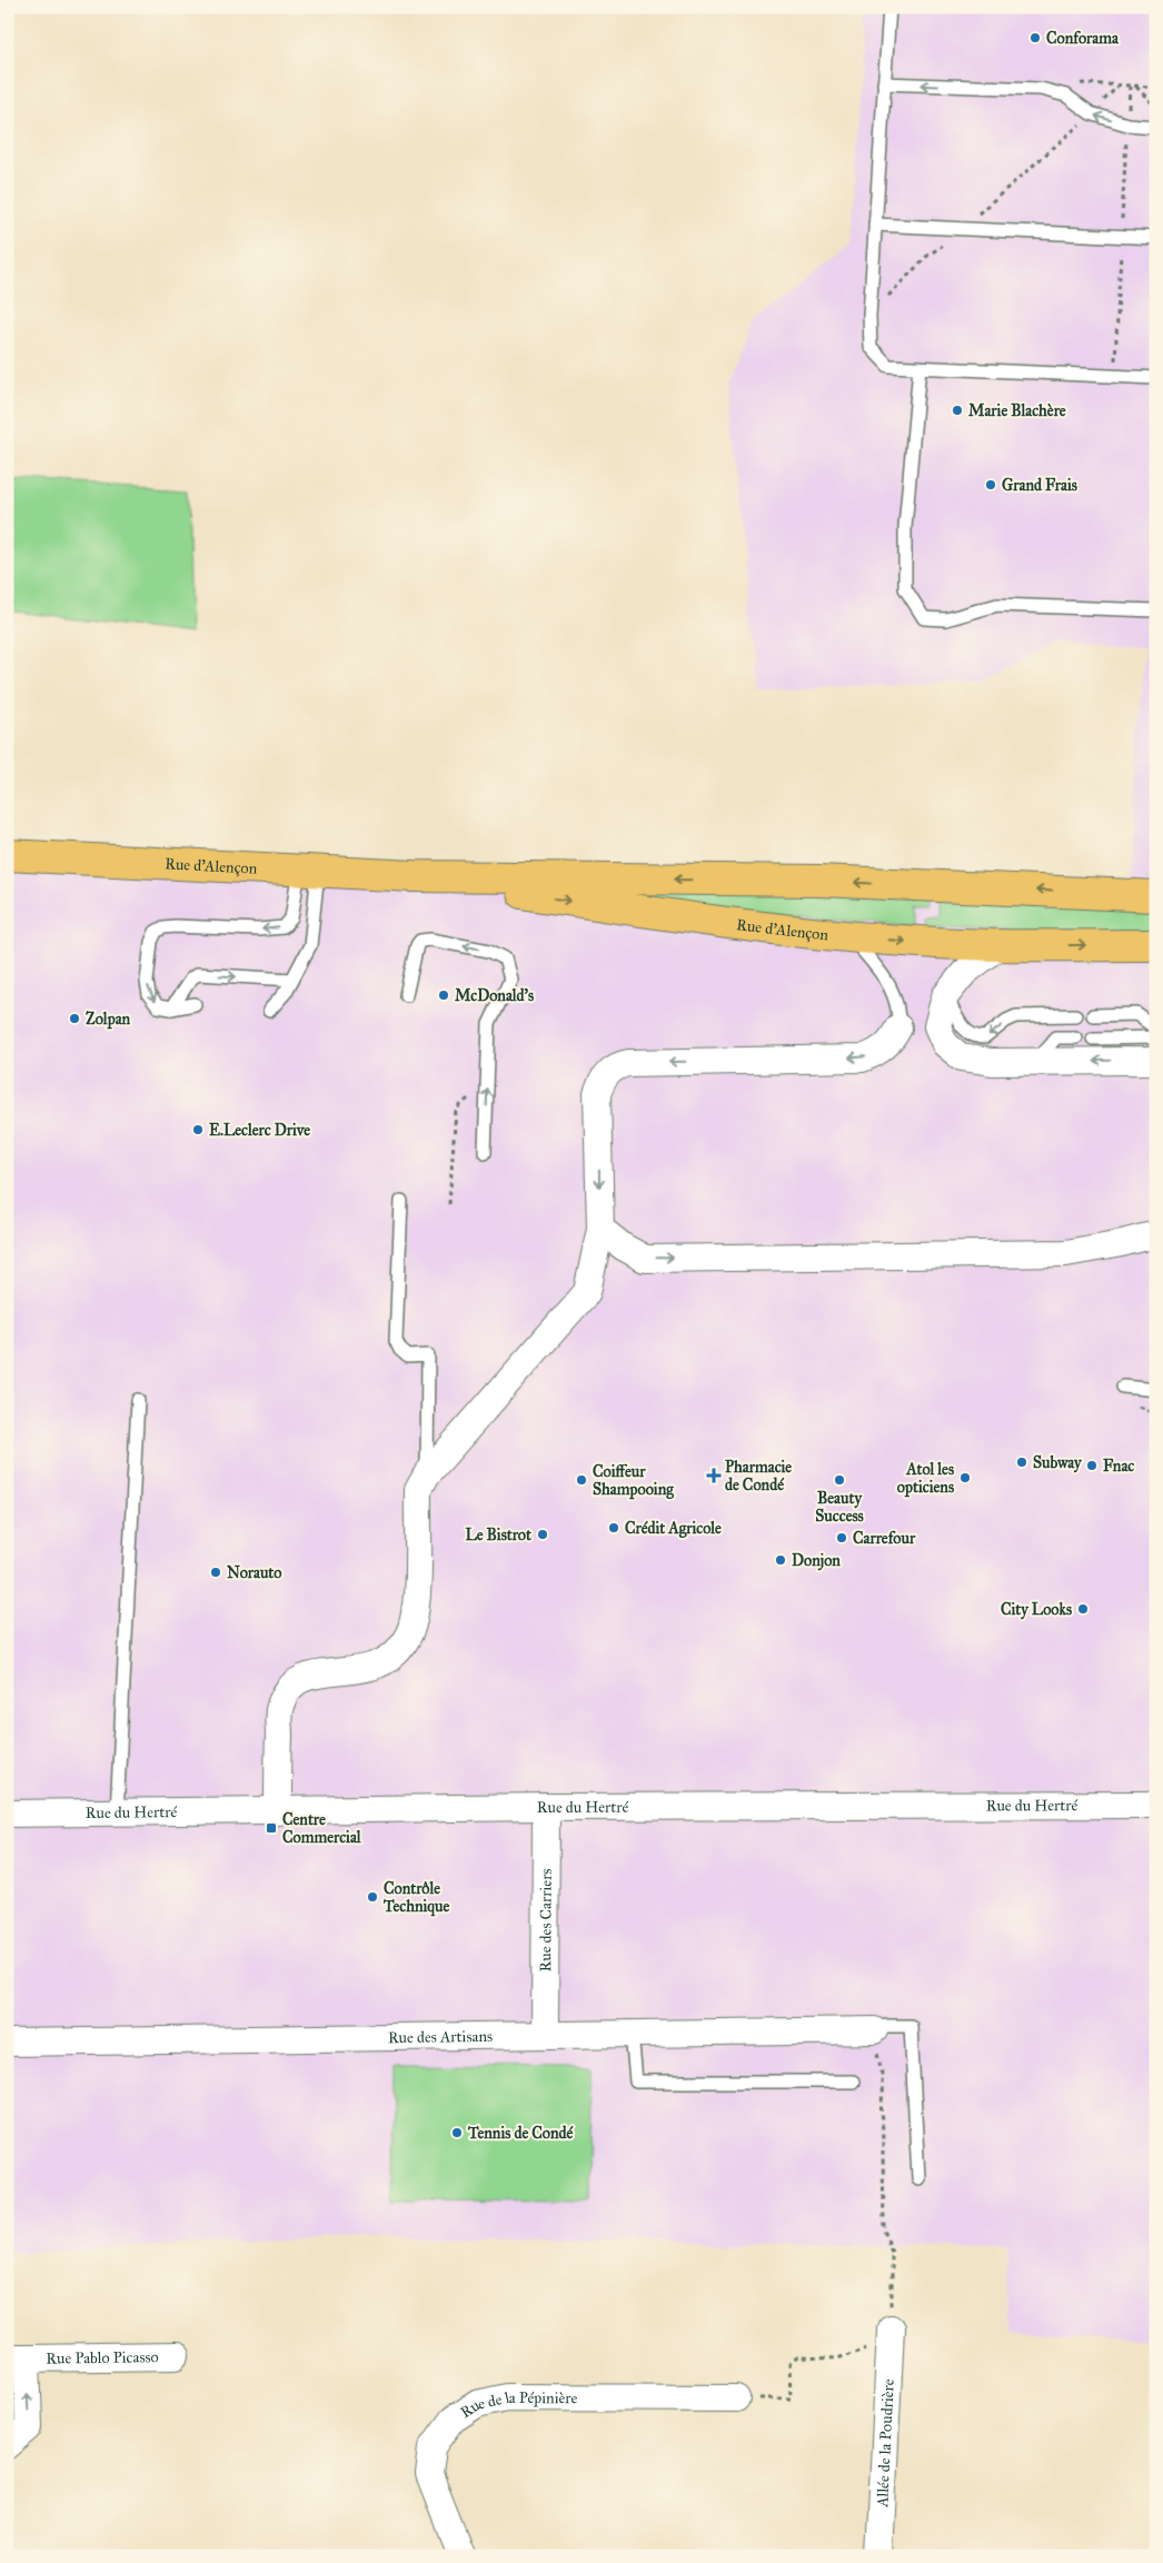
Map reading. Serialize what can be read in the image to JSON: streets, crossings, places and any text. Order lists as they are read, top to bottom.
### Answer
{
  "streets": {
    "main road": ["Rue d'Alençon"],
    "street": [
      "Rue du Hertré",
      "Rue des Carriers",
      "Rue des Artisans",
      "Rue Pablo Picasso",
      "Rue de la Pépinière",
      "Allée de la Poudrière"
    ]
  },
  "crossings": [
    ["Rue du Hertré", "Rue des Carriers"],
    ["Rue des Carriers", "Rue des Artisans"]
  ],
  "places": {
    "other": [
      "Conforama",
      "Marie Blachère",
      "Grand Frais",
      "McDonald's",
      "Zolpan",
      "E.Leclerc Drive",
      "Subway",
      "Fnac",
      "Atol les opticiens",
      "Coiffeur Shampooing",
      "Beauty Success",
      "Crédit Agricole",
      "Le Bistrot",
      "Carrefour",
      "Donjon",
      "Norauto",
      "City Looks",
      "Contrôle Technique",
      "Tennis de Condé"
    ],
    "health": ["Pharmacie de Condé"],
    "transit": ["Centre Commercial"]
  }
}
